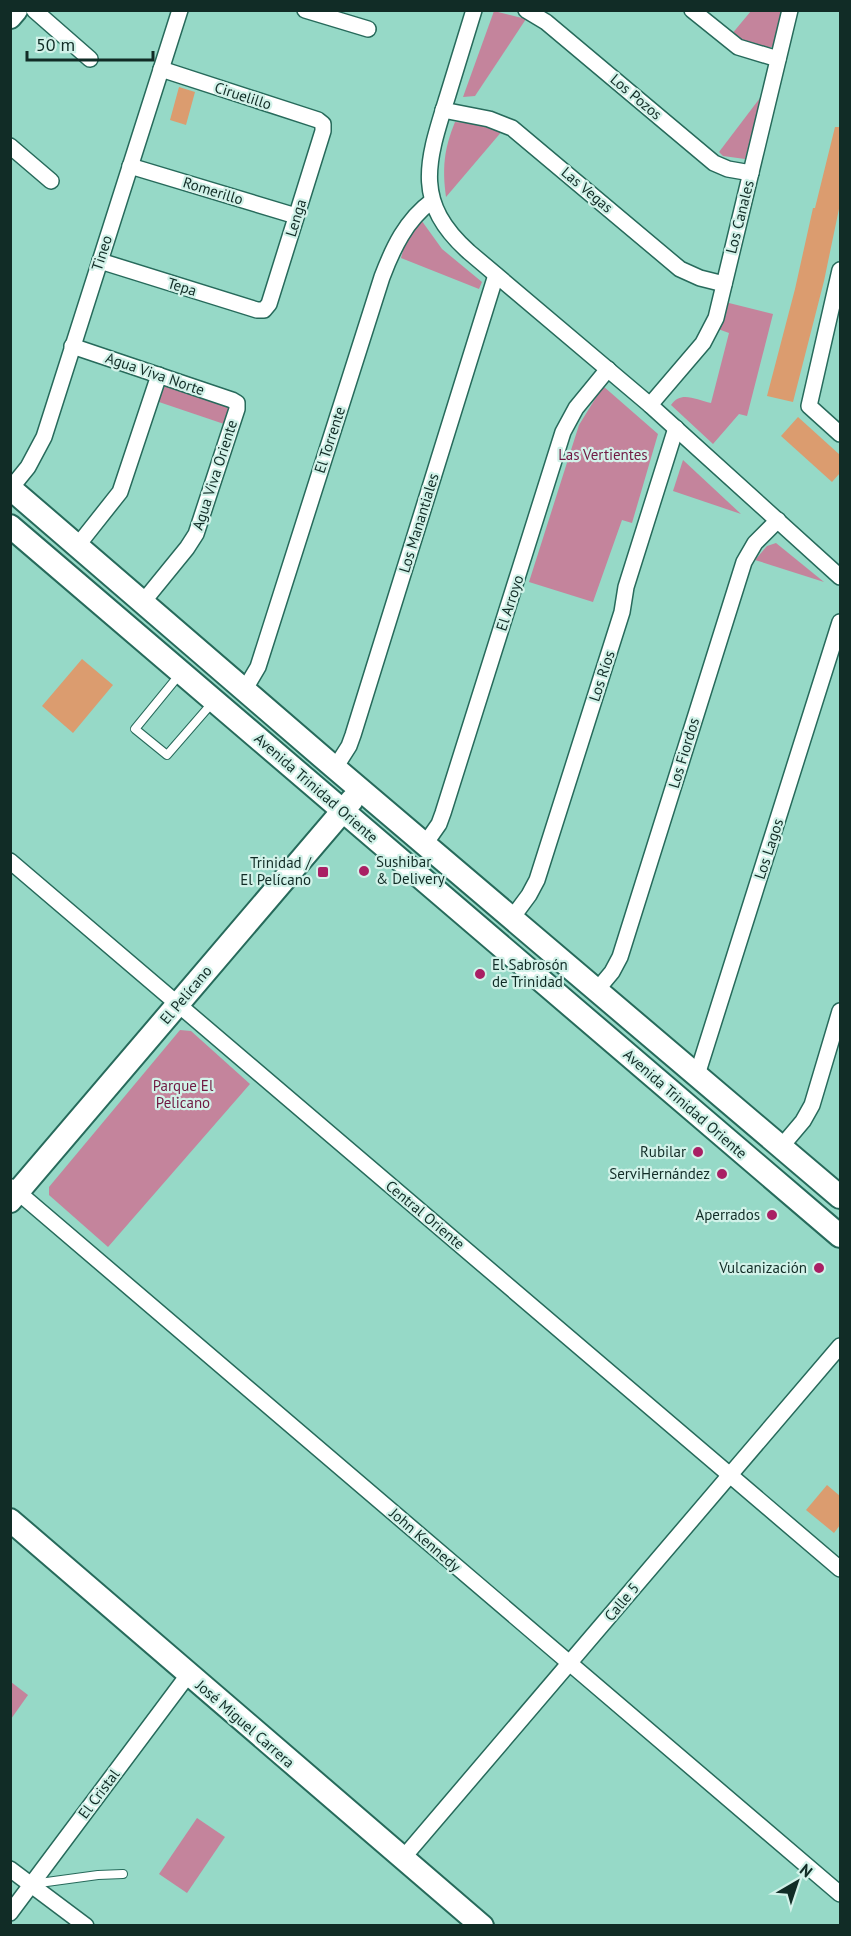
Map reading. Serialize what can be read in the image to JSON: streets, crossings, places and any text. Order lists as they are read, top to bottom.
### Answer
{
  "streets": {
    "main road": ["Avenida Trinidad Oriente", "El Pelícano", "José Miguel Carrera"],
    "street": [
      "Ciruelillo",
      "Los Pozos",
      "Las Vegas",
      "Romerillo",
      "Los Canales",
      "Lenga",
      "Tineo",
      "Tepa",
      "Agua Viva Norte",
      "El Torrente",
      "Agua Viva Oriente",
      "Los Manantiales",
      "El Arroyo",
      "Los Ríos",
      "Los Fiordos",
      "Los Lagos",
      "Central Oriente",
      "John Kennedy",
      "Calle 5",
      "El Cristal"
    ]
  },
  "crossings": [
    ["Ciruelillo", "Lenga"],
    ["Ciruelillo", "Tineo"],
    ["Los Pozos", "Los Canales"],
    ["Las Vegas", "Los Canales"],
    ["Romerillo", "Lenga"],
    ["Romerillo", "Tineo"],
    ["Lenga", "Tepa"],
    ["Tineo", "Tepa"],
    ["Tineo", "Agua Viva Norte"],
    ["Tineo", "Avenida Trinidad Oriente"],
    ["Agua Viva Norte", "Agua Viva Oriente"],
    ["El Torrente", "Avenida Trinidad Oriente"],
    ["Agua Viva Oriente", "Avenida Trinidad Oriente"],
    ["Los Manantiales", "Avenida Trinidad Oriente"],
    ["El Arroyo", "Avenida Trinidad Oriente"],
    ["Los Ríos", "Avenida Trinidad Oriente"],
    ["Los Fiordos", "Avenida Trinidad Oriente"],
    ["Avenida Trinidad Oriente", "Los Lagos"],
    ["Avenida Trinidad Oriente", "El Pelícano"],
    ["El Pelícano", "Central Oriente"],
    ["El Pelícano", "John Kennedy"],
    ["Central Oriente", "Calle 5"],
    ["John Kennedy", "Calle 5"],
    ["Calle 5", "José Miguel Carrera"],
    ["José Miguel Carrera", "El Cristal"]
  ],
  "parks": ["Las Vertientes", "Parque El Pelicano"],
  "places": {
    "other": [
      "Sushibar & Delivery",
      "El Sabrosón de Trinidad",
      "Rubilar",
      "ServiHernández",
      "Aperrados",
      "Vulcanización"
    ],
    "transit": ["Trinidad / El Pelícano"]
  },
  "scale_bar": "50 m",
  "north": "top right"
}
